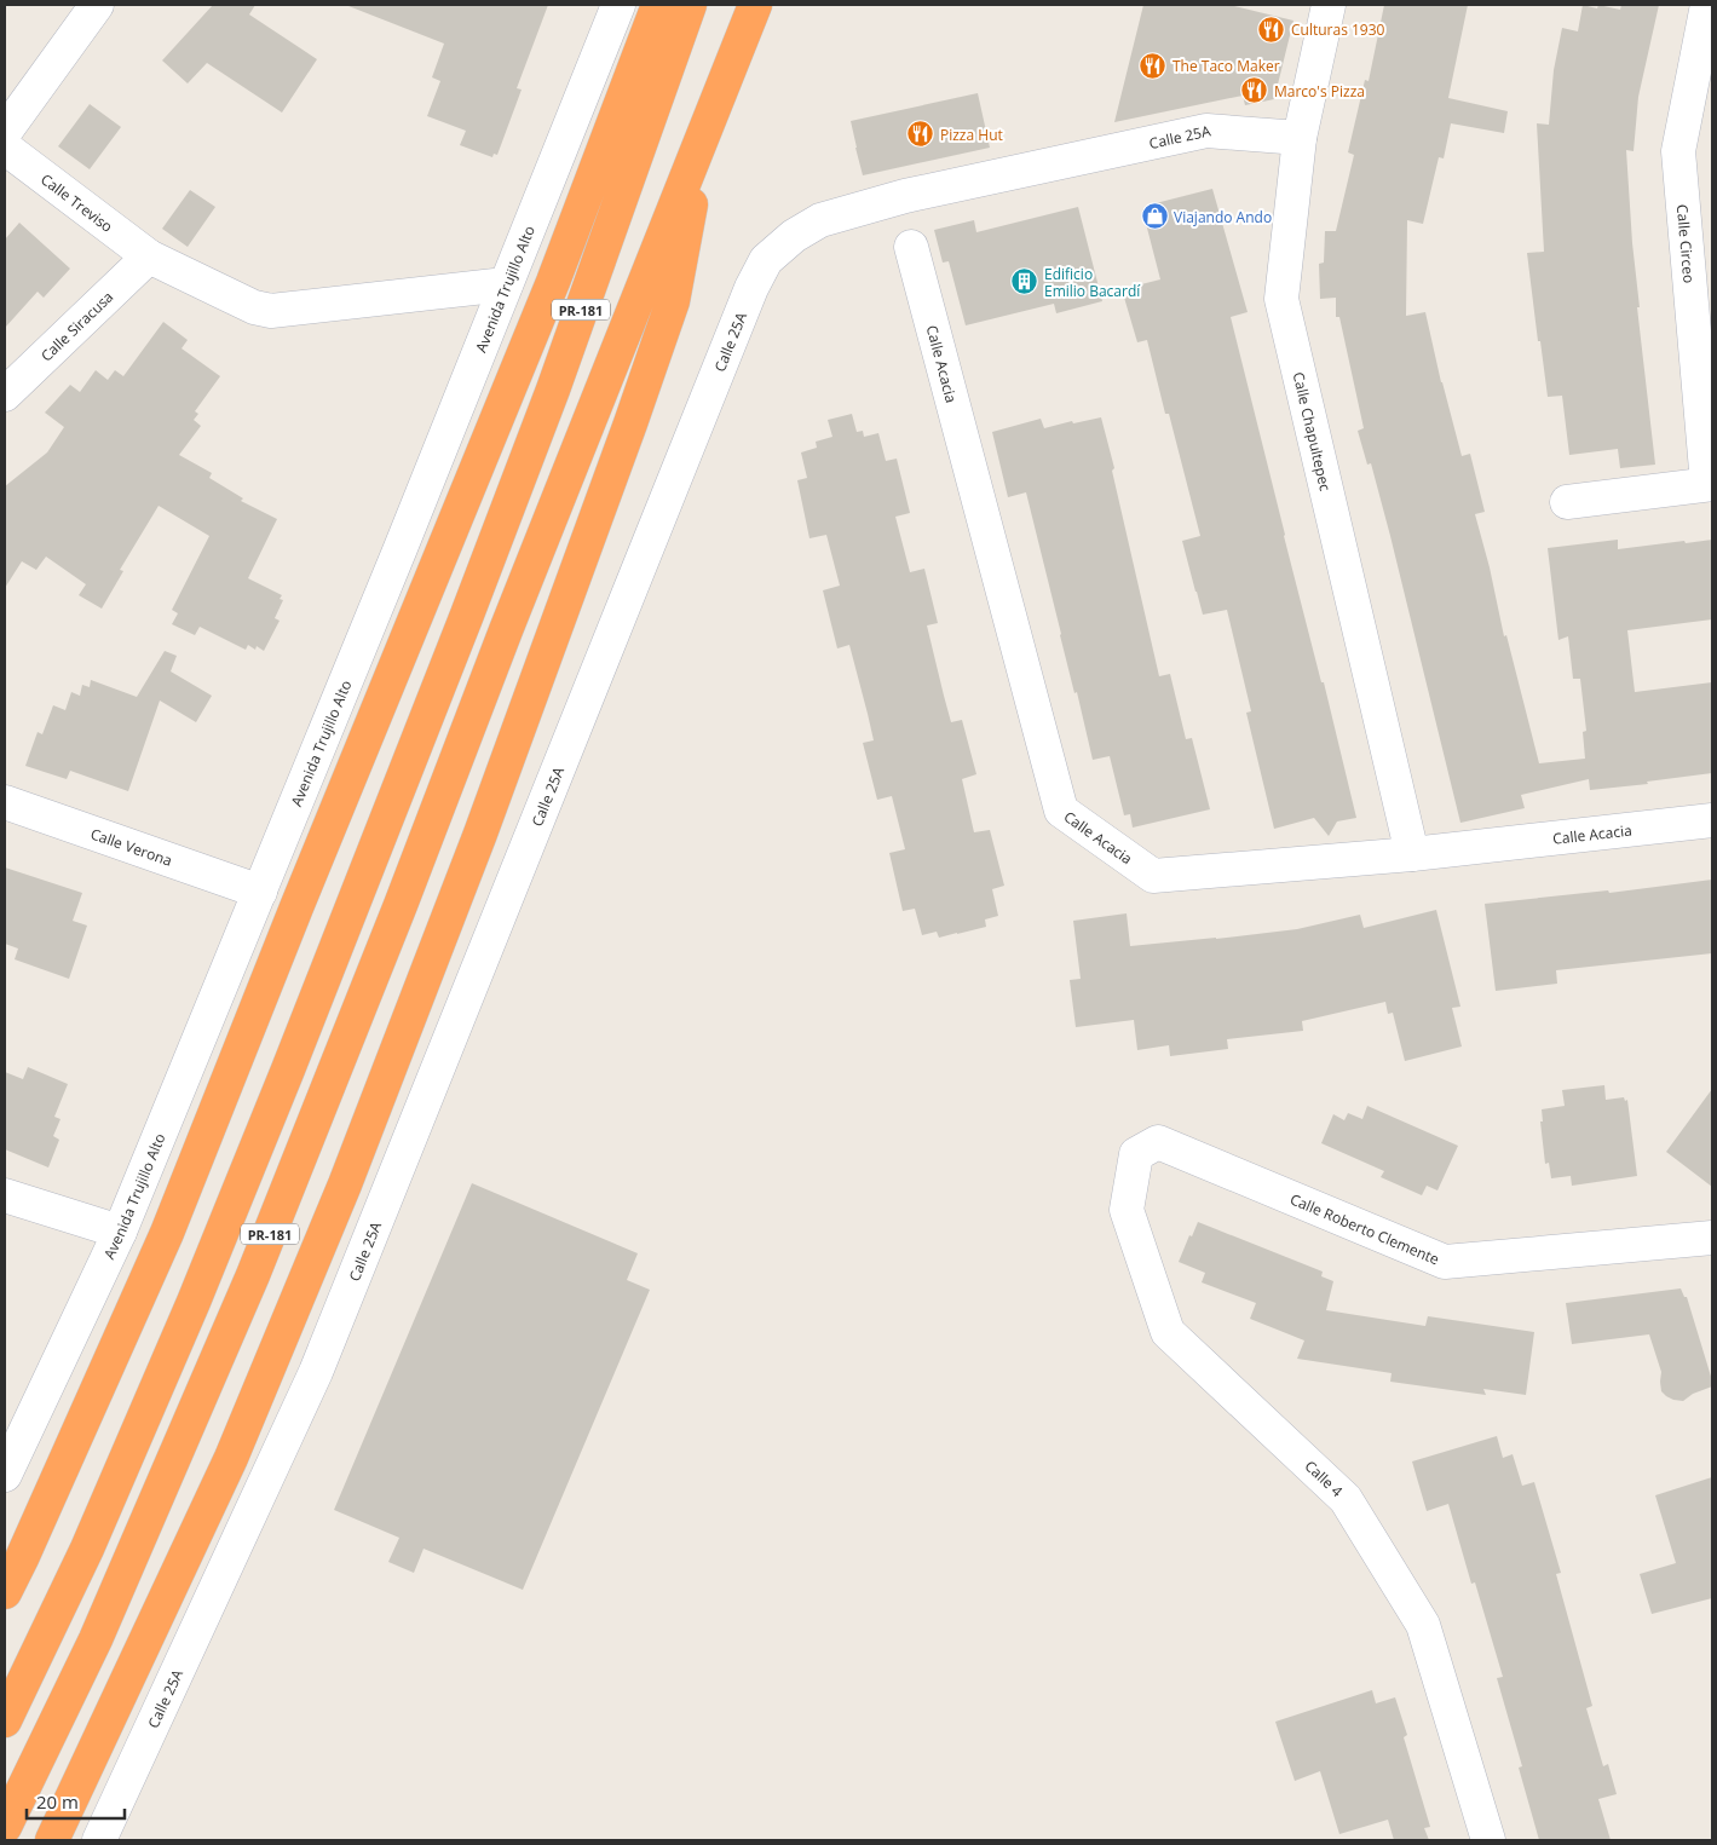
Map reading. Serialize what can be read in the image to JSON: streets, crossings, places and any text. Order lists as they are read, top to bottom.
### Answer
{
  "streets": {
    "highway": ["PR-181"],
    "street": [
      "Calle 25A",
      "Calle Treviso",
      "Calle Circeo",
      "Avenida Trujillo Alto",
      "Calle Siracusa",
      "Calle Acacia",
      "Calle Chapultepec",
      "Calle Verona",
      "Calle Roberto Clemente",
      "Calle 4"
    ]
  },
  "crossings": [
    ["Calle 25A", "Calle Chapultepec"],
    ["Calle Treviso", "Avenida Trujillo Alto"],
    ["Calle Treviso", "Calle Siracusa"],
    ["Avenida Trujillo Alto", "Calle Verona"],
    ["Calle Acacia", "Calle Chapultepec"],
    ["Calle Roberto Clemente", "Calle 4"]
  ],
  "places": {
    "restaurant": [
      "Culturas 1930",
      "The Taco Maker",
      "Marco's Pizza",
      "Pizza Hut"
    ],
    "shop": ["Viajando Ando"],
    "building": ["Edificio Emilio Bacardí"]
  },
  "scale_bar": "20 m"
}
